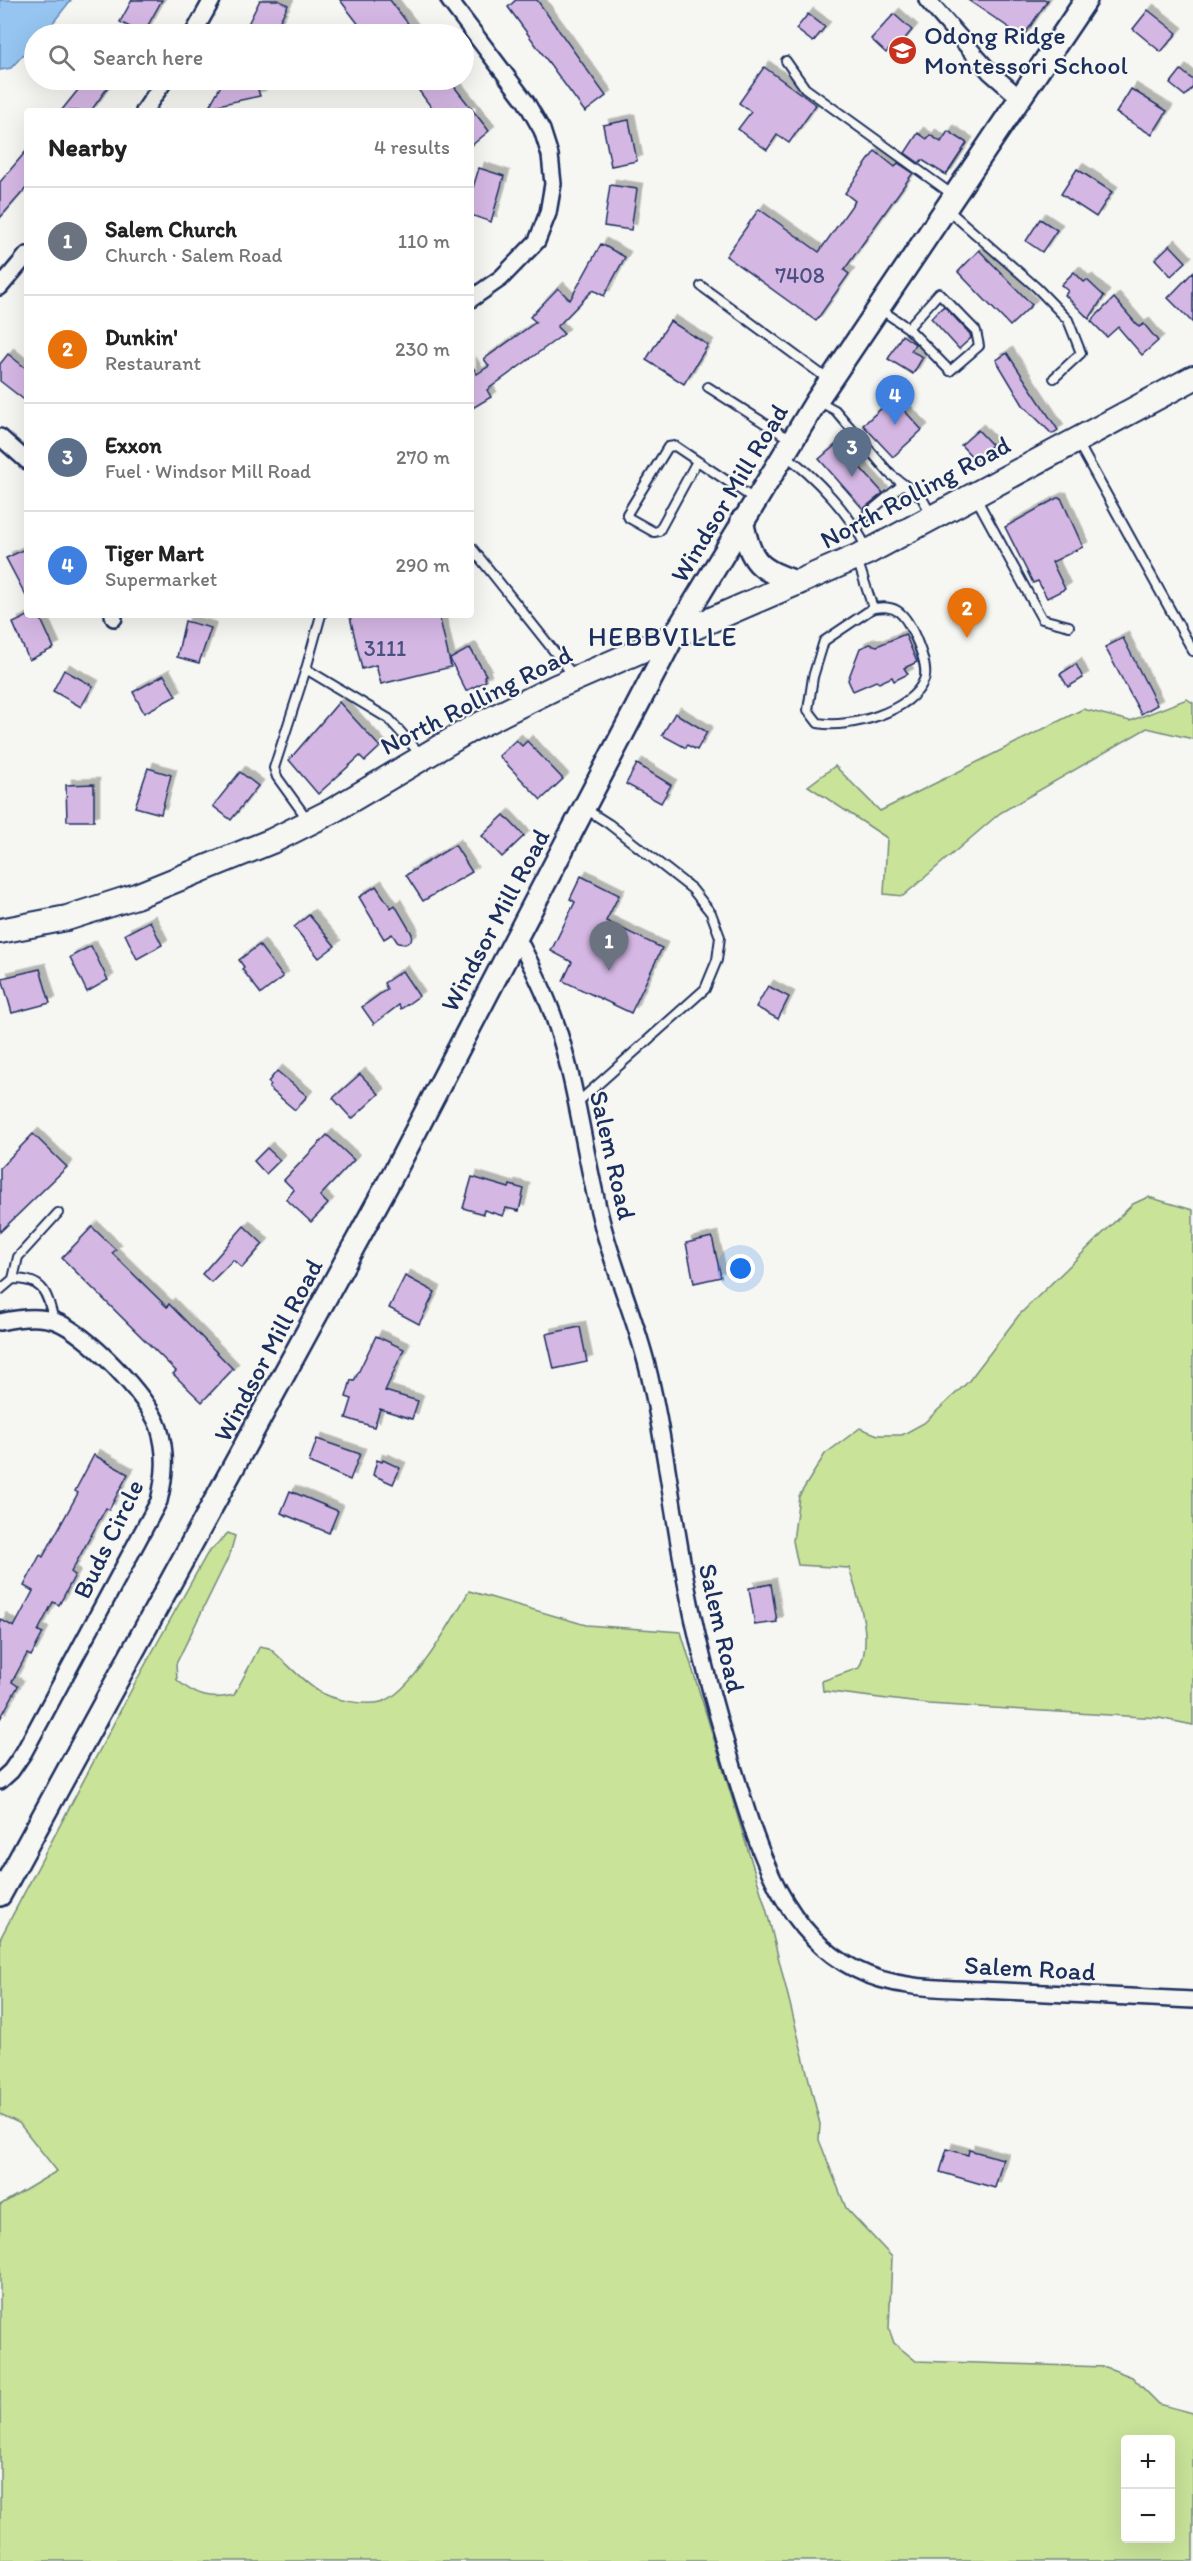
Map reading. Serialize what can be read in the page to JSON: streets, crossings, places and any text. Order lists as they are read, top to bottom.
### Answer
{
  "streets": {
    "main road": ["North Rolling Road", "Windsor Mill Road"],
    "street": ["Salem Road", "Buds Circle"]
  },
  "crossings": [
    ["North Rolling Road", "Windsor Mill Road"],
    ["Windsor Mill Road", "Salem Road"]
  ],
  "districts": ["HEBBVILLE"],
  "places": {
    "school or university": ["Odong Ridge Montessori School"]
  },
  "house_numbers": ["7408", "3111"],
  "page": {
    "search": "Search here",
    "heading": ["Nearby", "4 results"],
    "list": [
      {
        "mark": "1",
        "name": "Salem Church",
        "note": "Church · Salem Road",
        "value": "110 m"
      },
      {
        "mark": "2",
        "name": "Dunkin'",
        "note": "Restaurant",
        "value": "230 m"
      },
      {
        "mark": "3",
        "name": "Exxon",
        "note": "Fuel · Windsor Mill Road",
        "value": "270 m"
      },
      {
        "mark": "4",
        "name": "Tiger Mart",
        "note": "Supermarket",
        "value": "290 m"
      }
    ],
    "pins": [
      "4",
      "3",
      "2",
      "1"
    ],
    "map_buttons": ["+", "−"]
  }
}
